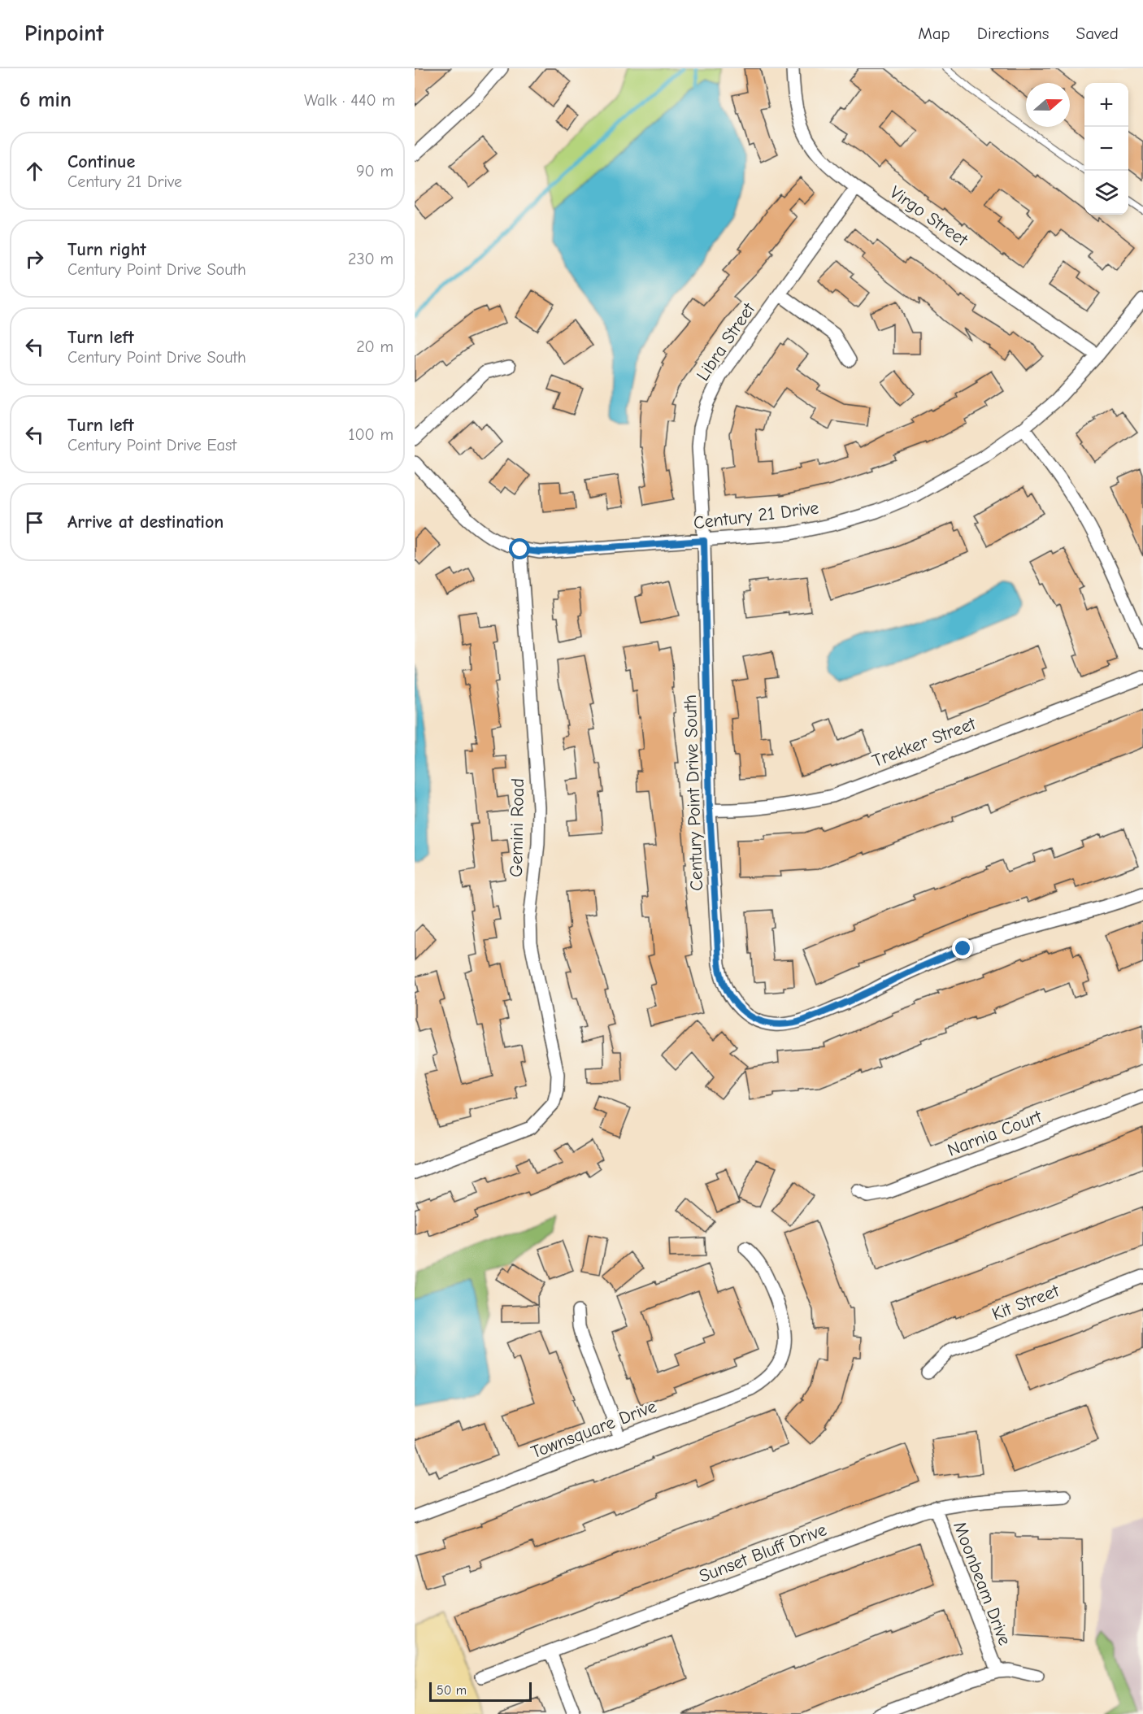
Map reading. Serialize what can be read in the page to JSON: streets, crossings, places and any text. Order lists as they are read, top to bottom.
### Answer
{
  "streets": {
    "street": [
      "Virgo Street",
      "Libra Street",
      "Century 21 Drive",
      "Trekker Street",
      "Century Point Drive South",
      "Gemini Road",
      "Narnia Court",
      "Kit Street",
      "Townsquare Drive",
      "Sunset Bluff Drive",
      "Moonbeam Drive"
    ]
  },
  "crossings": [
    ["Virgo Street", "Libra Street"],
    ["Virgo Street", "Century 21 Drive"],
    ["Libra Street", "Century 21 Drive"],
    ["Libra Street", "Century Point Drive South"],
    ["Century 21 Drive", "Century Point Drive South"],
    ["Century 21 Drive", "Gemini Road"],
    ["Trekker Street", "Century Point Drive South"],
    ["Sunset Bluff Drive", "Moonbeam Drive"]
  ],
  "scale_bar": "50 m",
  "north": "right",
  "page": {
    "header": "Pinpoint",
    "nav": ["Map", "Directions", "Saved"],
    "heading": ["6 min", "Walk · 440 m"],
    "map_buttons": ["+", "−"],
    "list": [
      ["Continue", "Century 21 Drive", "90 m"],
      ["Turn right", "Century Point Drive South", "230 m"],
      ["Turn left", "Century Point Drive South", "20 m"],
      ["Turn left", "Century Point Drive East", "100 m"],
      "Arrive at destination"
    ],
    "scale": "50 m"
  }
}
